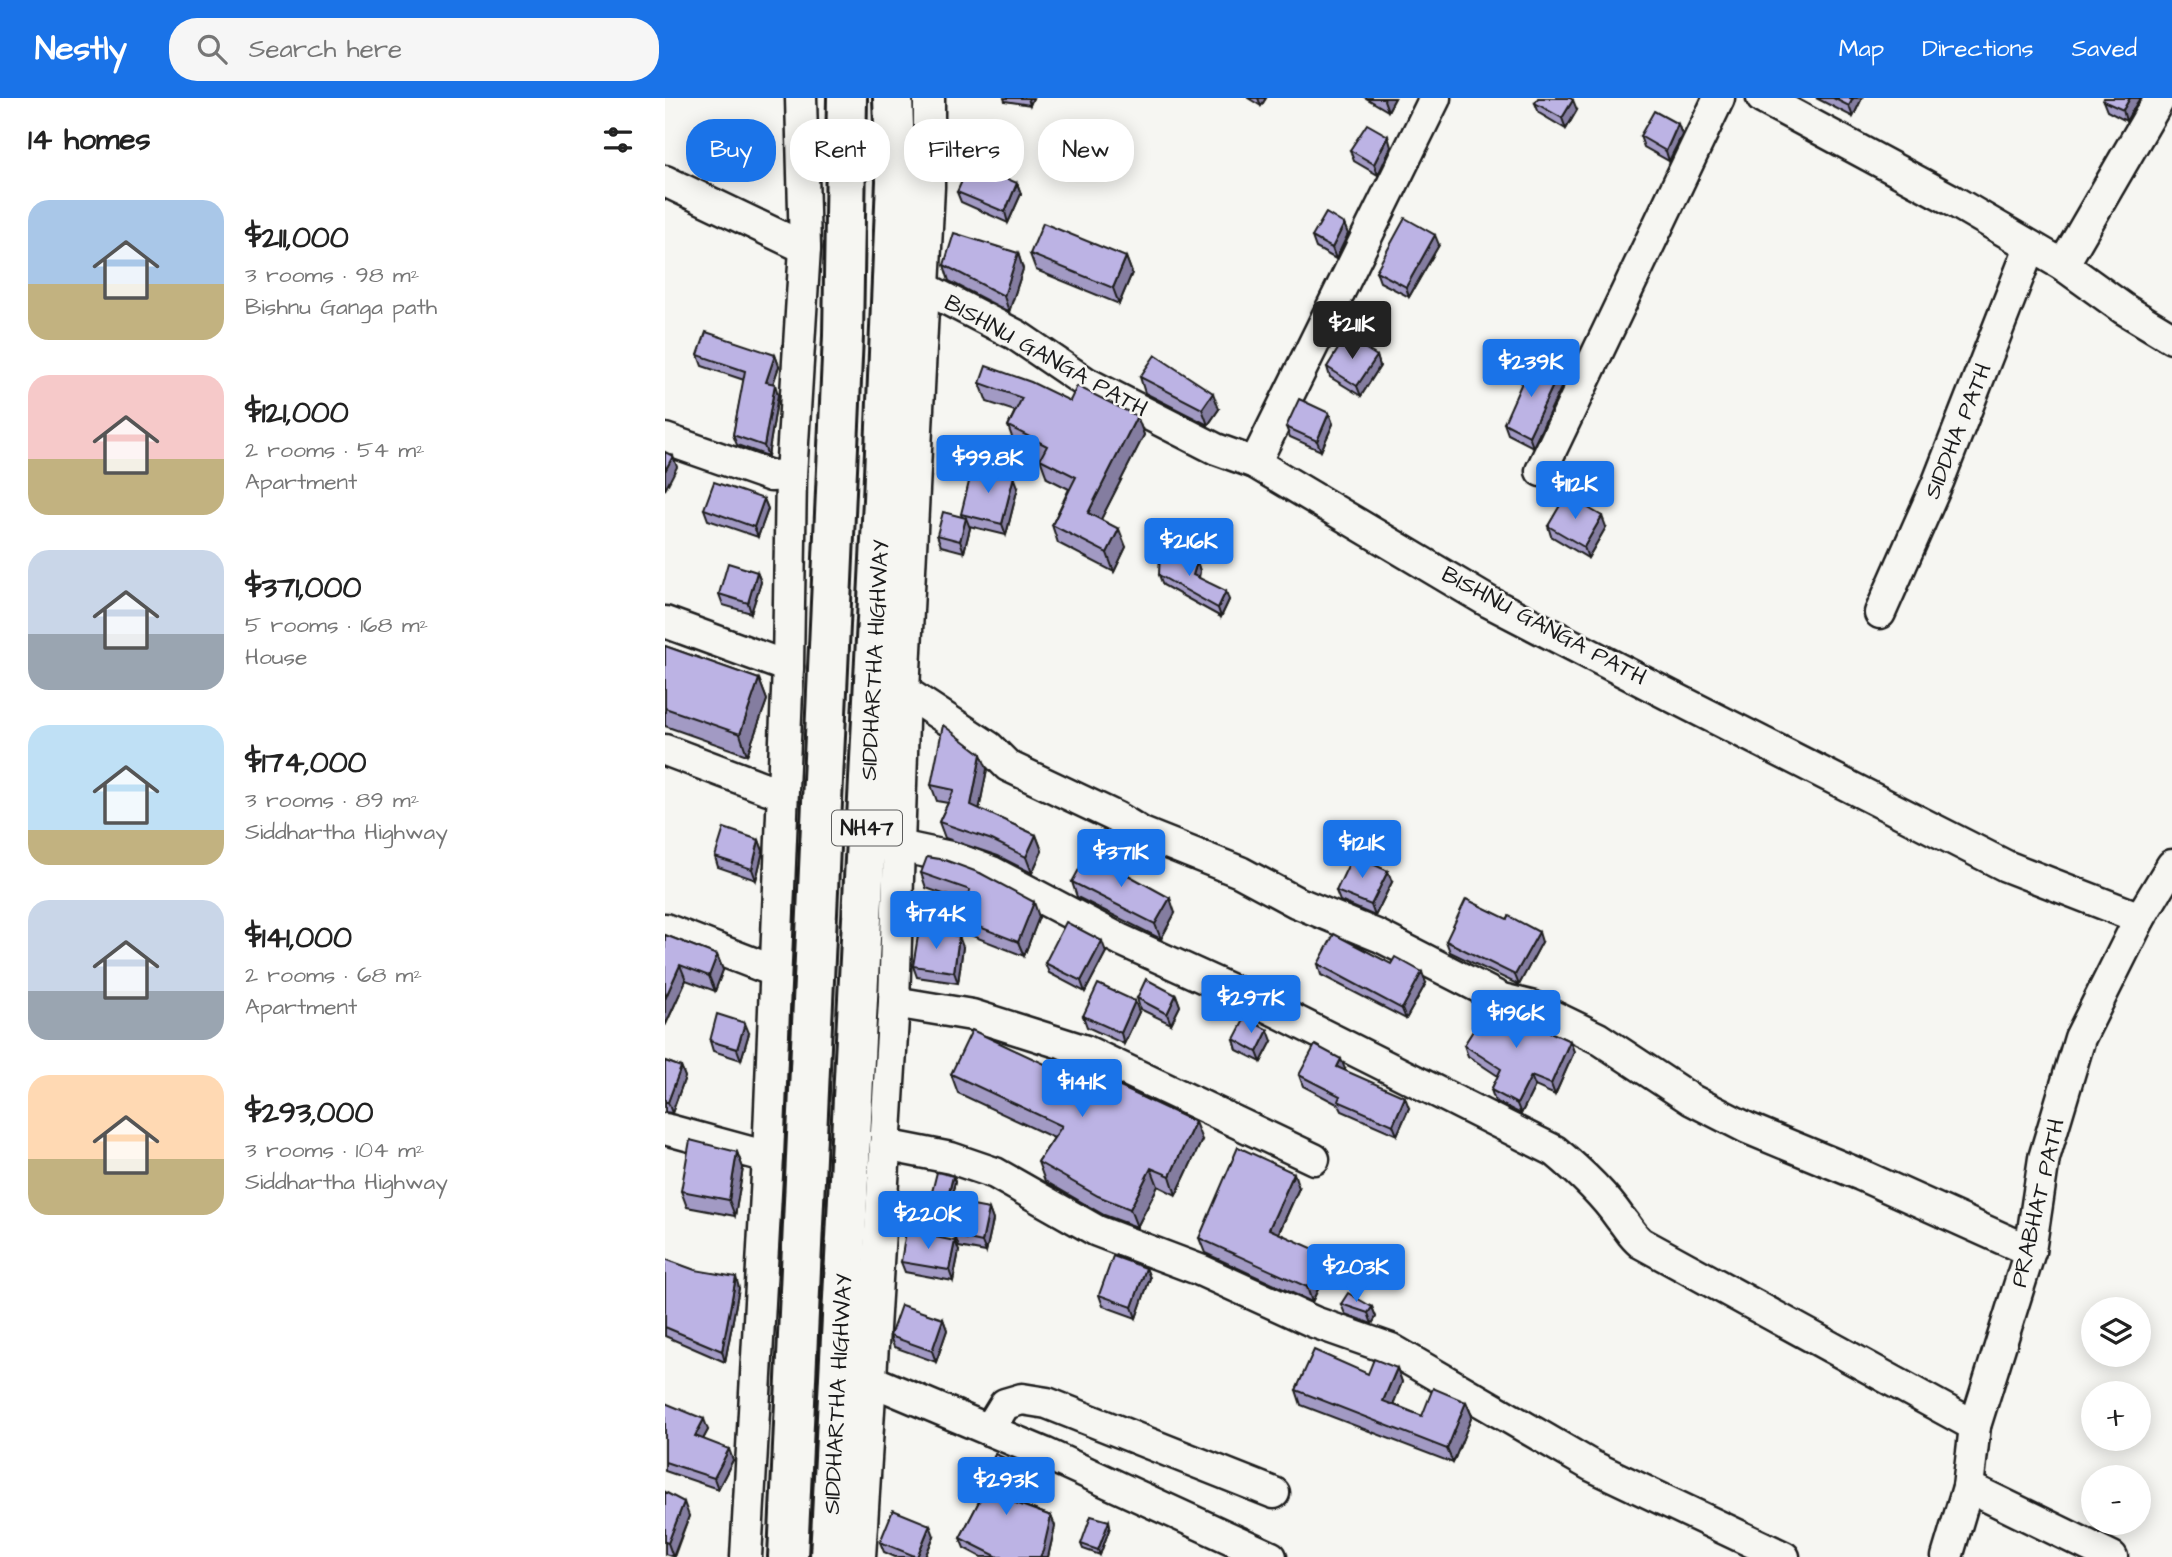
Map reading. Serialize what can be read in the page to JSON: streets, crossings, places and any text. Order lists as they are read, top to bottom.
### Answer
{
  "streets": {
    "highway": ["SIDDHARTHA HIGHWAY", "NH47"],
    "street": ["BISHNU GANGA PATH", "SIDDHA PATH", "PRABHAT PATH"]
  },
  "crossings": [
    ["BISHNU GANGA PATH", "PRABHAT PATH"]
  ],
  "page": {
    "header": "Nestly",
    "search": "Search here",
    "nav": ["Map", "Directions", "Saved"],
    "heading": "14 homes",
    "chip": [
      "Buy",
      "Rent",
      "Filters",
      "New"
    ],
    "list": [
      {
        "name": "$211,000",
        "note": "3 rooms · 98 m² · Bishnu Ganga path"
      },
      {
        "name": "$121,000",
        "note": "2 rooms · 54 m² · Apartment"
      },
      {
        "name": "$371,000",
        "note": "5 rooms · 168 m² · House"
      },
      {
        "name": "$174,000",
        "note": "3 rooms · 89 m² · Siddhartha Highway"
      },
      {
        "name": "$141,000",
        "note": "2 rooms · 68 m² · Apartment"
      },
      {
        "name": "$293,000",
        "note": "3 rooms · 104 m² · Siddhartha Highway"
      }
    ],
    "price": [
      "$211K",
      "$239K",
      "$99.8K",
      "$112K",
      "$216K",
      "$121K",
      "$371K",
      "$174K",
      "$297K",
      "$196K",
      "$141K",
      "$220K",
      "$203K",
      "$293K"
    ],
    "map_buttons": ["+", "−"]
  }
}
